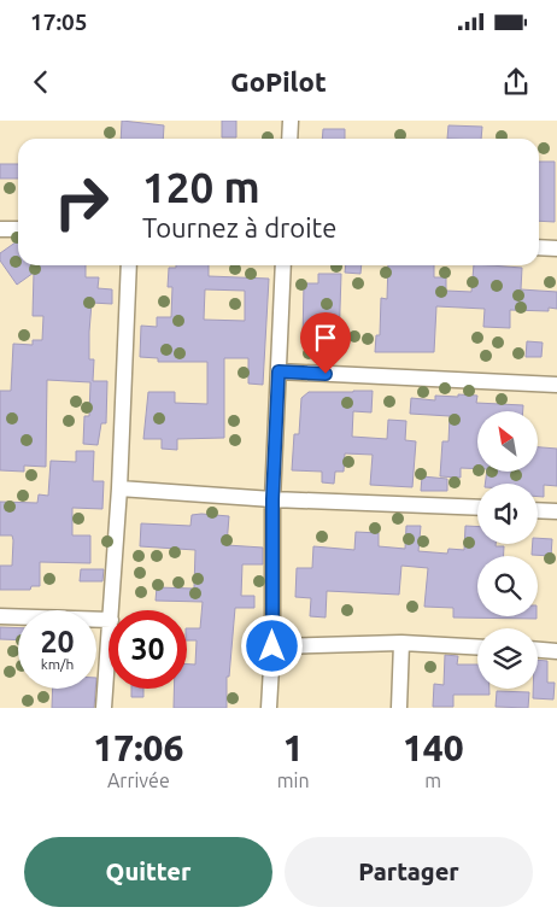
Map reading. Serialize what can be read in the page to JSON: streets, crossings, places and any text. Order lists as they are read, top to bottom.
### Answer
{
  "north": "top left",
  "page": {
    "status": "17:05",
    "header": "GoPilot",
    "turn": ["120 m", "Tournez à droite"],
    "speed": "20 km/h",
    "limit": "30",
    "eta": [
      "17:06",
      "Arrivée",
      "1",
      "min",
      "140",
      "m"
    ],
    "buttons": ["Quitter", "Partager"]
  }
}
